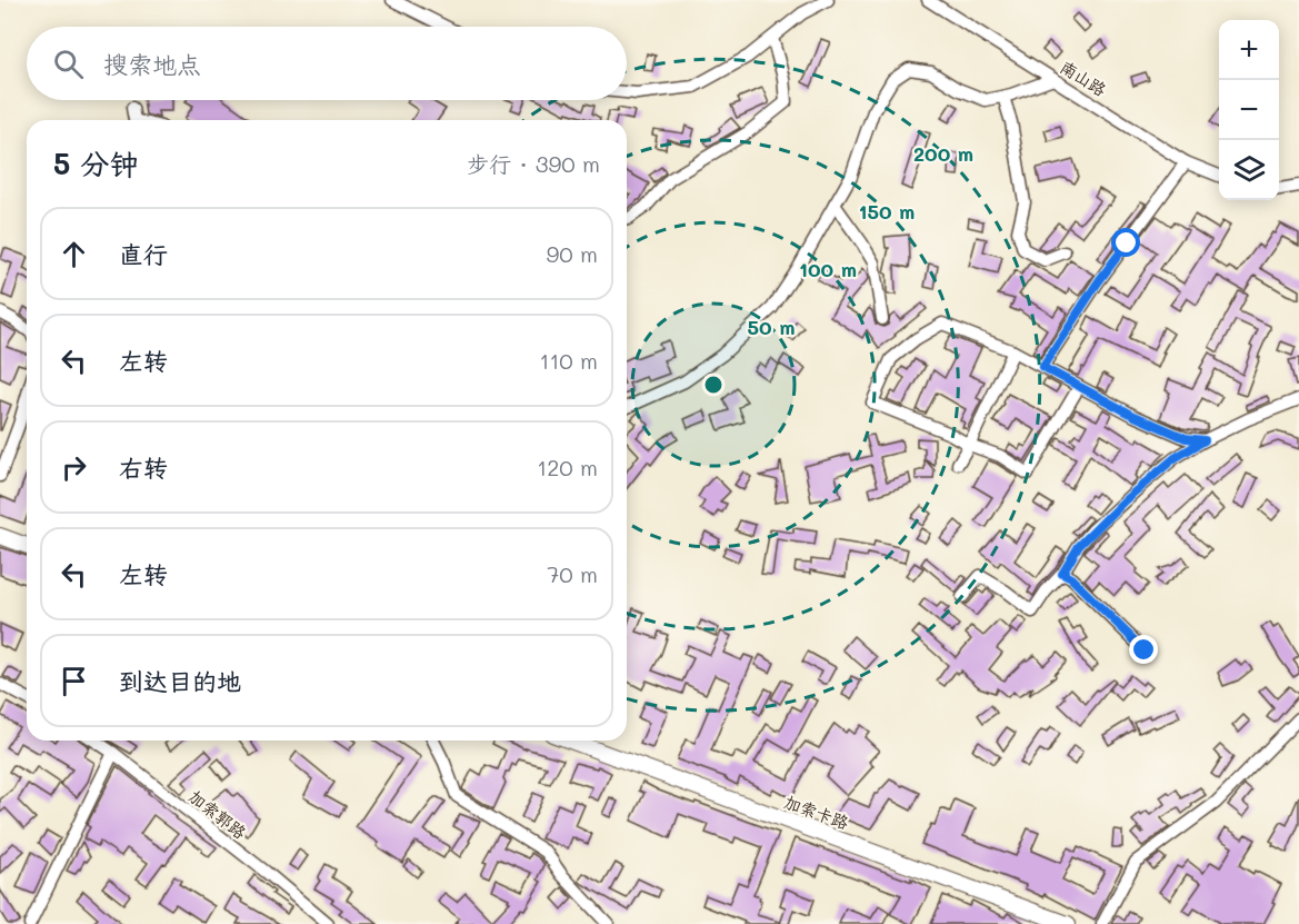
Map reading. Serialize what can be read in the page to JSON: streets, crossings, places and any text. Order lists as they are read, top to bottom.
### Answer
{
  "streets": {
    "main road": ["加索卡路"],
    "street": ["南山路", "加索郭路"]
  },
  "page": {
    "map_buttons": ["+", "−"],
    "search": "搜索地点",
    "heading": ["5 分钟", "步行 · 390 m"],
    "list": [
      ["直行", "90 m"],
      ["左转", "110 m"],
      ["右转", "120 m"],
      ["左转", "70 m"],
      "到达目的地"
    ]
  },
  "rings": [
    "200 m",
    "150 m",
    "100 m",
    "50 m"
  ]
}
